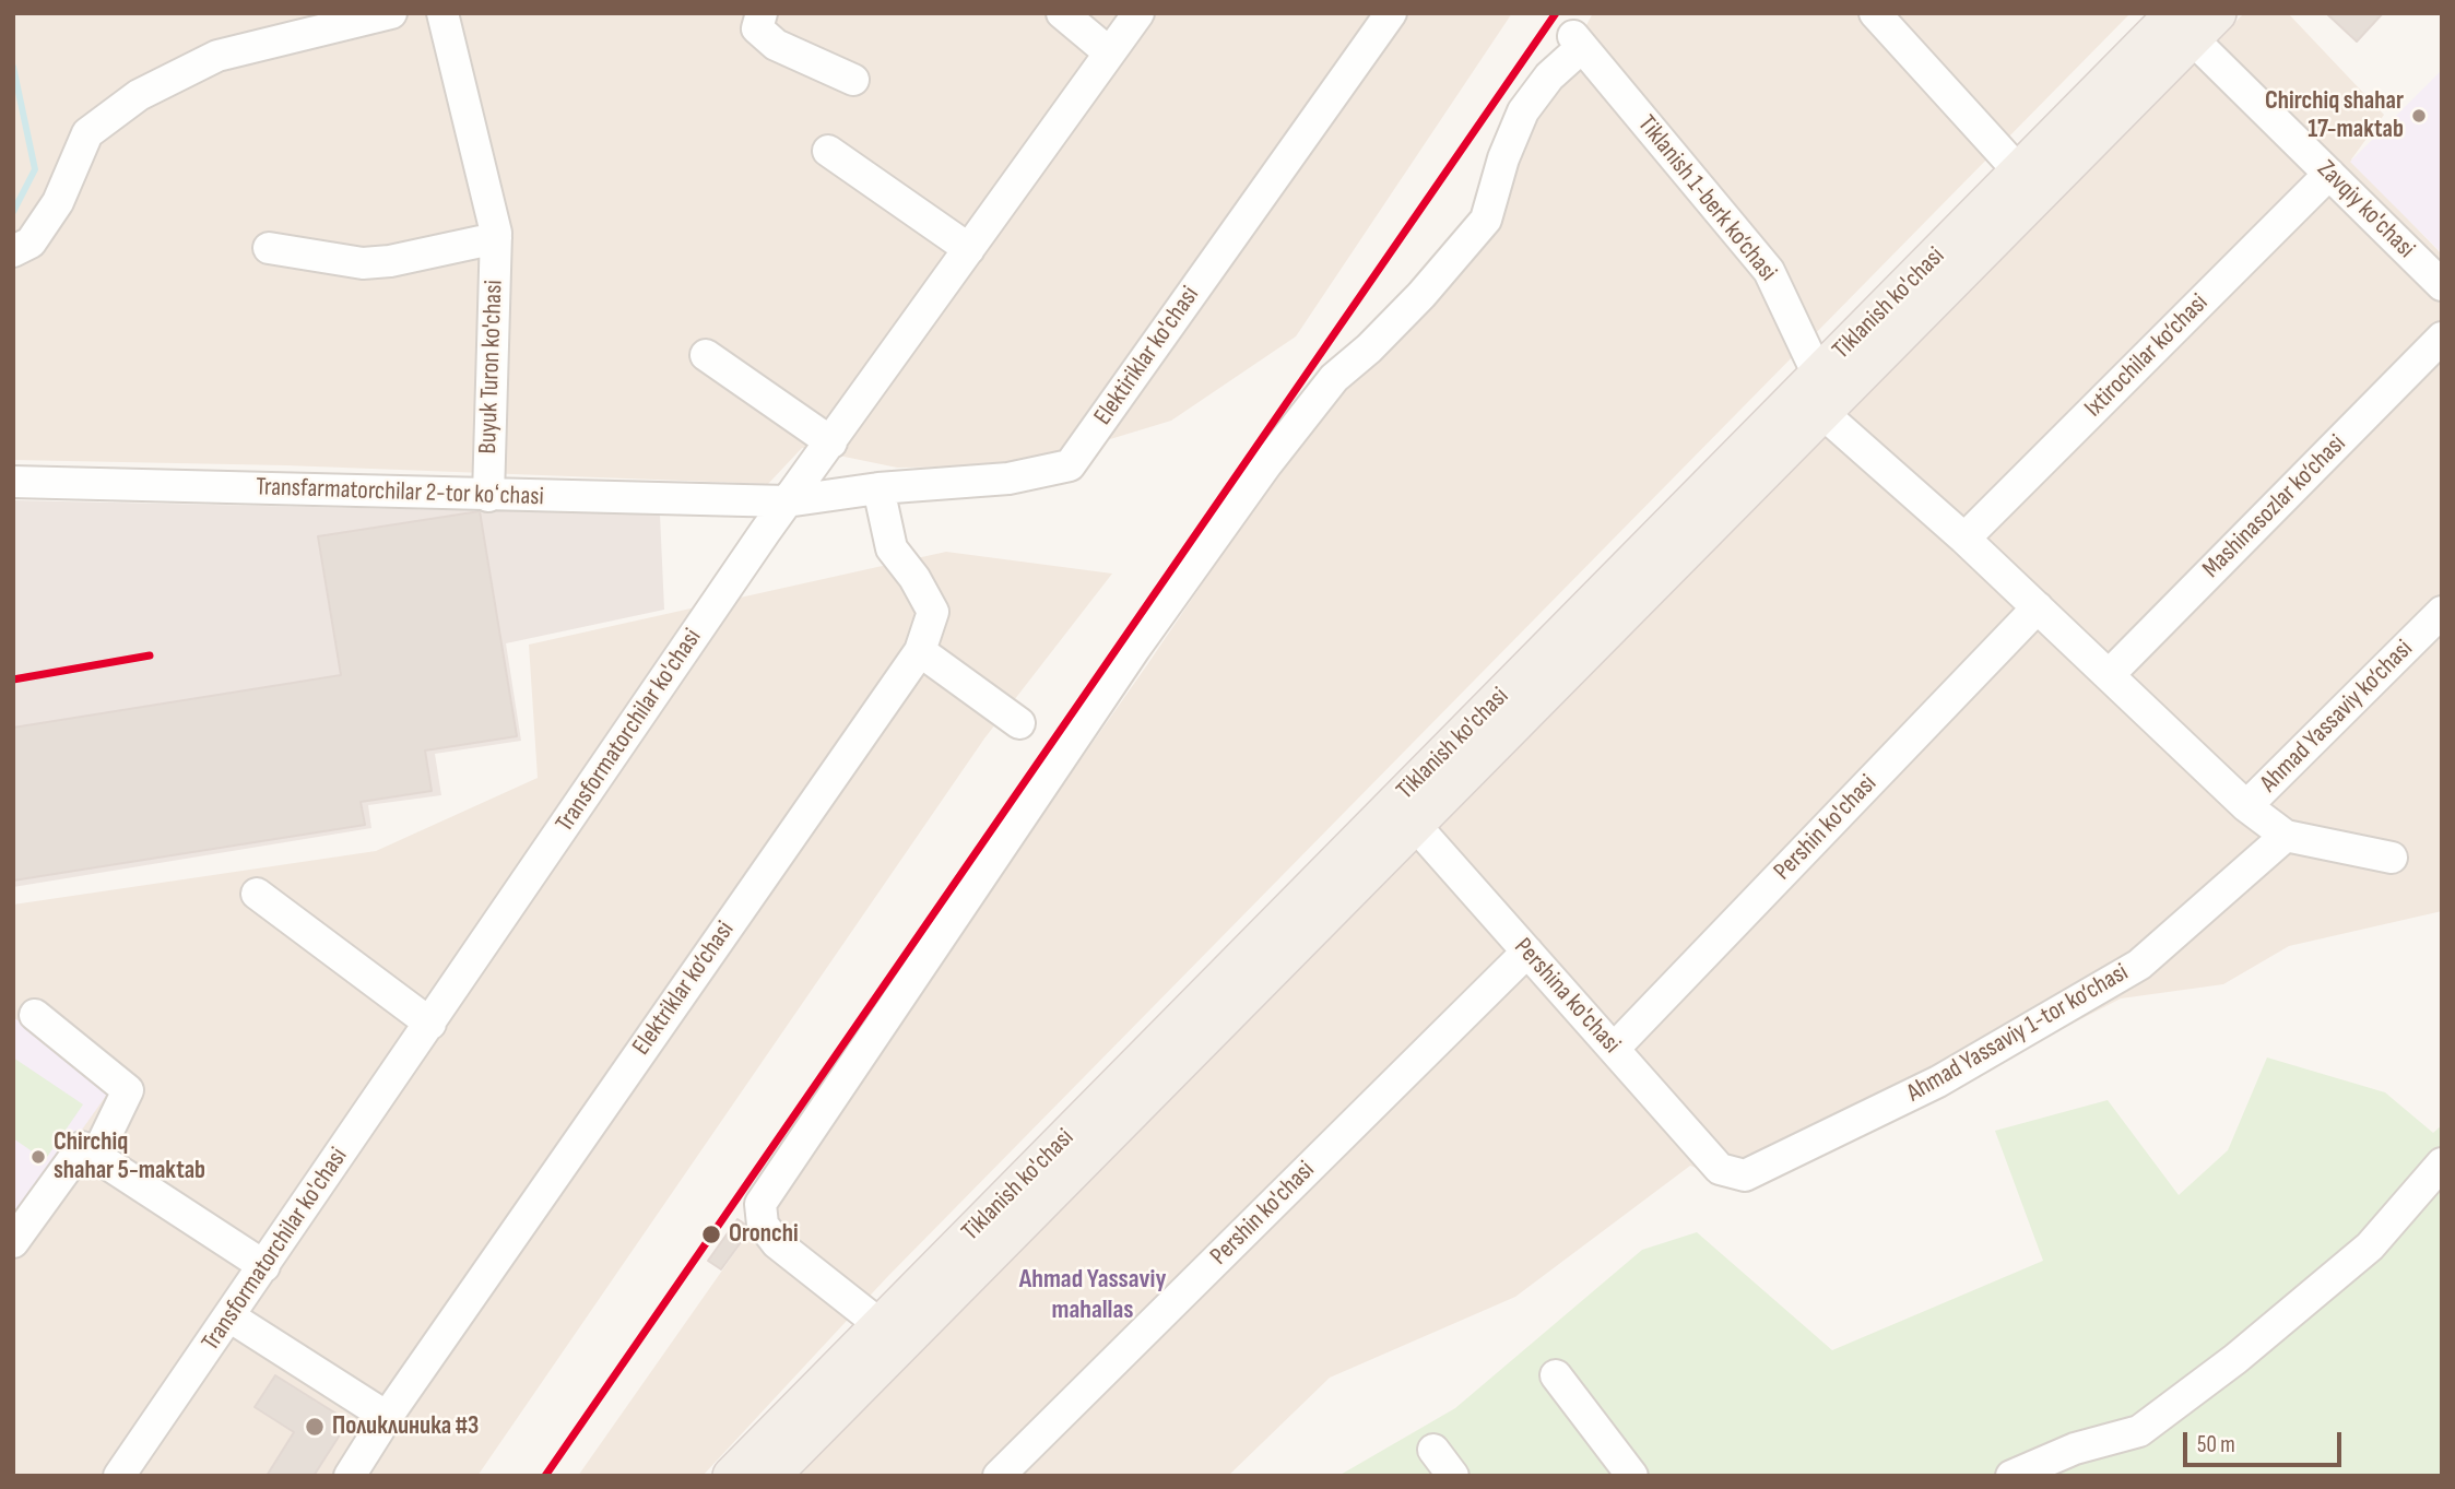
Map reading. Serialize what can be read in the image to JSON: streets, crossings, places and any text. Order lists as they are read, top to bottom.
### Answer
{
  "streets": {
    "main road": ["Tiklanish ko'chasi"],
    "street": [
      "Tiklanish 1-berk ko‘chasi",
      "Zavqiy ko'chasi",
      "Elektiriklar ko'chasi",
      "Ixtirochilar ko‘chasi",
      "Buyuk Turon ko'chasi",
      "Transfarmatorchilar 2-tor koʻchasi",
      "Mashinasozlar ko‘chasi",
      "Ahmad Yassaviy ko‘chasi",
      "Transformatorchilar ko'chasi",
      "Pershin ko'chasi",
      "Elektriklar ko‘chasi",
      "Pershina ko'chasi",
      "Ahmad Yassaviy 1-tor ko‘chasi"
    ]
  },
  "crossings": [
    ["Tiklanish 1-berk ko‘chasi", "Tiklanish ko'chasi"],
    ["Zavqiy ko'chasi", "Tiklanish ko'chasi"],
    ["Zavqiy ko'chasi", "Ixtirochilar ko‘chasi"],
    ["Elektiriklar ko'chasi", "Transfarmatorchilar 2-tor koʻchasi"],
    ["Elektiriklar ko'chasi", "Transformatorchilar ko'chasi"],
    ["Elektiriklar ko'chasi", "Elektriklar ko‘chasi"],
    ["Buyuk Turon ko'chasi", "Transfarmatorchilar 2-tor koʻchasi"],
    ["Transfarmatorchilar 2-tor koʻchasi", "Transformatorchilar ko'chasi"],
    ["Ahmad Yassaviy ko‘chasi", "Ahmad Yassaviy 1-tor ko‘chasi"],
    ["Pershin ko'chasi", "Pershina ko'chasi"],
    ["Pershina ko'chasi", "Ahmad Yassaviy 1-tor ko‘chasi"]
  ],
  "districts": ["Ahmad Yassaviy mahallas"],
  "places": [
    "Chirchiq shahar 17-maktab",
    "Chirchiq shahar 5-maktab",
    "Oronchi",
    "Поликлиника #3"
  ],
  "scale_bar": "50 m"
}
